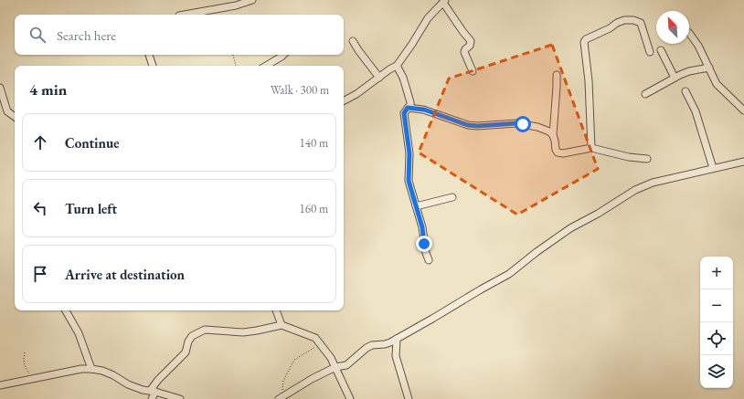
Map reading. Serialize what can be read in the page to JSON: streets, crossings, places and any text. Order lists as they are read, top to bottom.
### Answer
{
  "north": "top left",
  "page": {
    "search": "Search here",
    "heading": ["4 min", "Walk · 300 m"],
    "list": [
      ["Continue", "140 m"],
      ["Turn left", "160 m"],
      "Arrive at destination"
    ],
    "map_buttons": ["+", "−"]
  }
}
